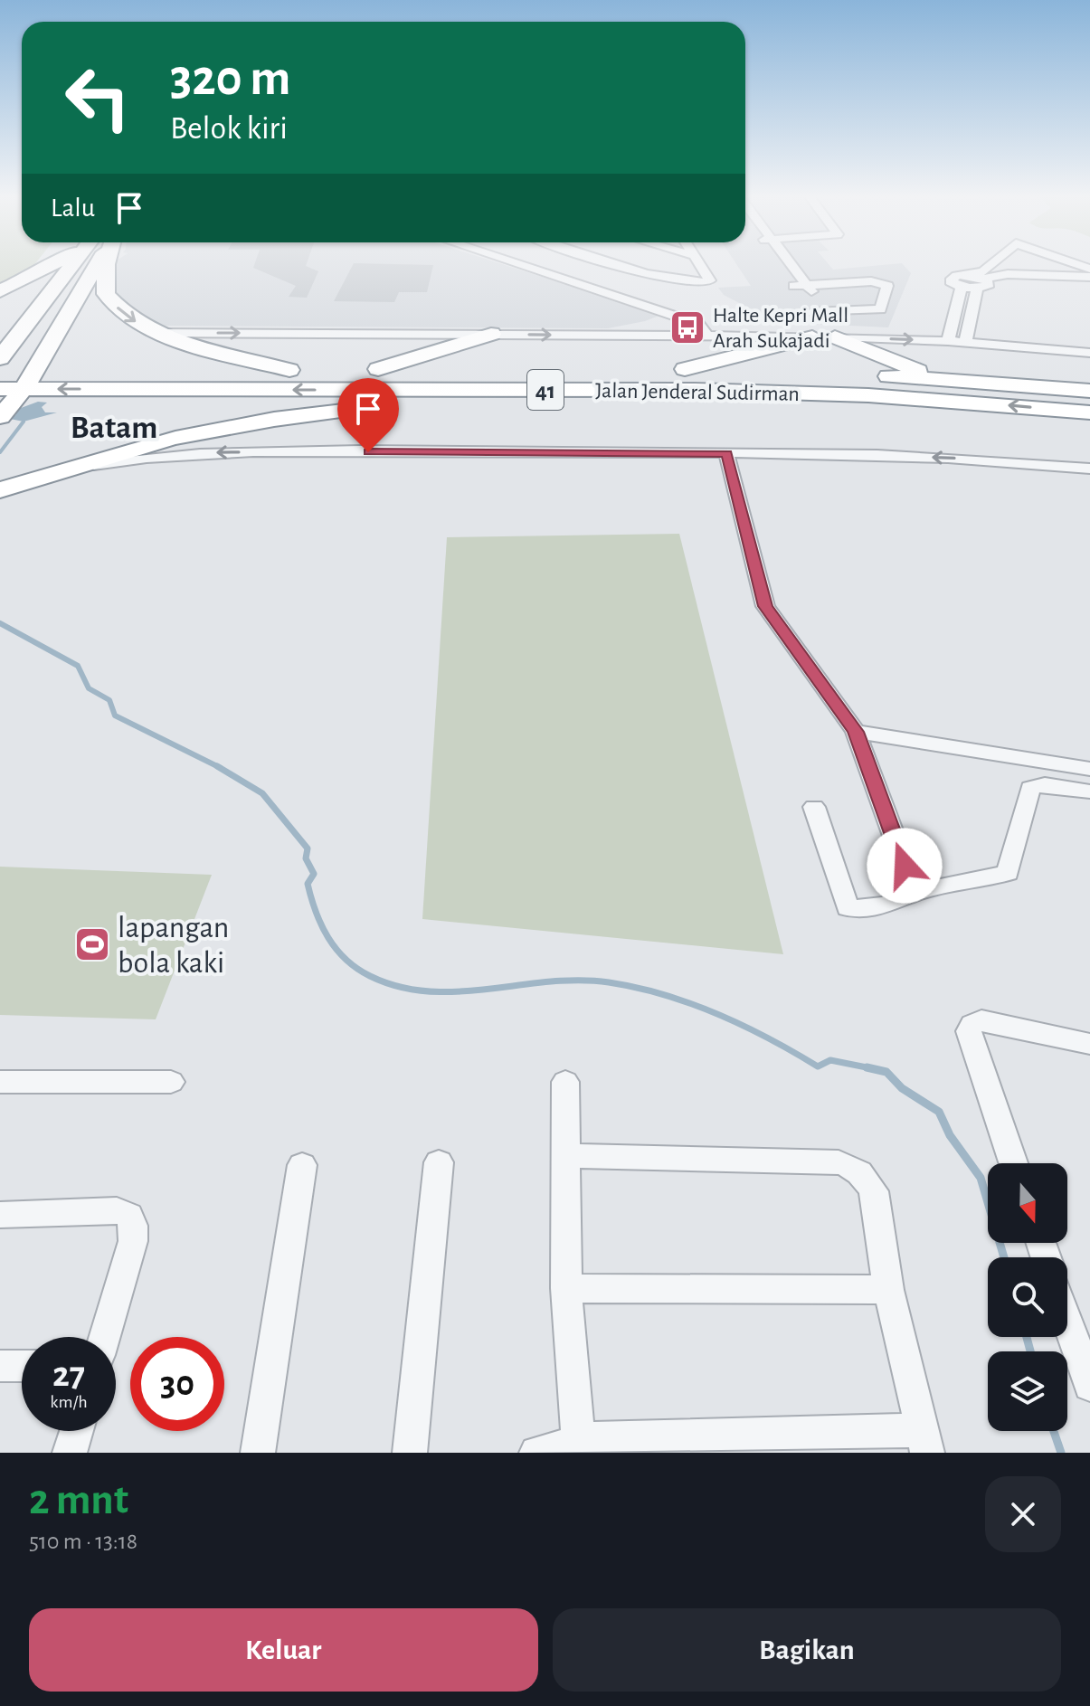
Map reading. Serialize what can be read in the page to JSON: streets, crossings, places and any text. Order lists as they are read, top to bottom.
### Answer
{
  "streets": {
    "highway": ["41", "Jalan Jenderal Sudirman"]
  },
  "districts": ["Batam"],
  "places": {
    "bus stop": ["Halte Kepri Mall Arah Sukajadi"],
    "sports": ["lapangan bola kaki"]
  },
  "north": "bottom",
  "page": {
    "turn": ["320 m", "Belok kiri"],
    "then": "Lalu",
    "speed": "27 km/h",
    "limit": "30",
    "heading": ["2 mnt", "510 m · 13:18"],
    "buttons": ["Keluar", "Bagikan"]
  }
}
